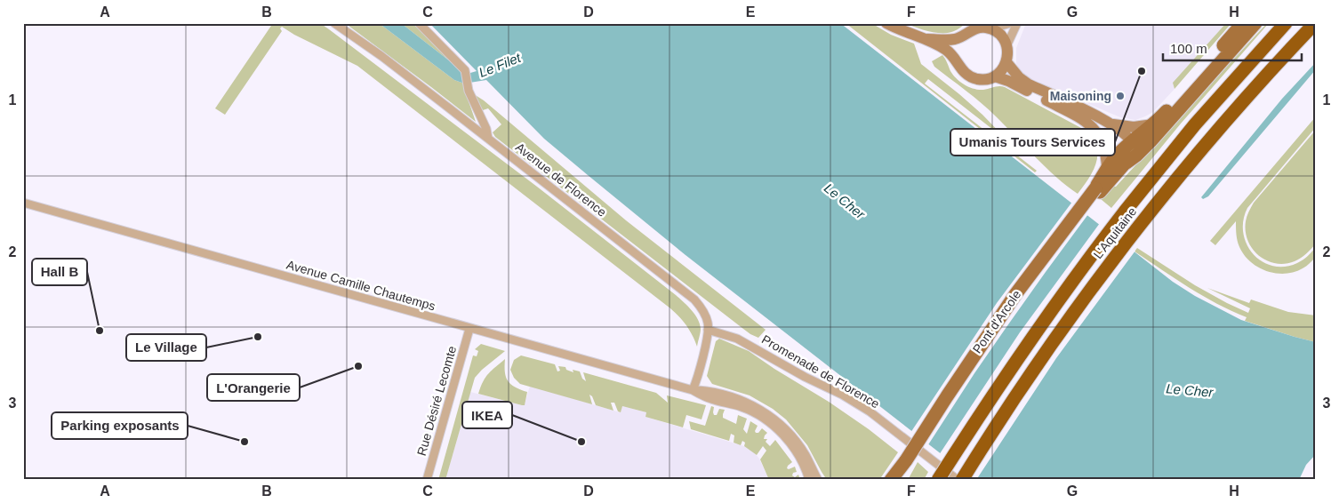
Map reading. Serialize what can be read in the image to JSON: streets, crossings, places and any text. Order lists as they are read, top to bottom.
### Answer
{
  "streets": {
    "highway": ["L'Aquitaine"],
    "main road": ["Pont d'Arcole"],
    "street": [
      "Avenue de Florence",
      "Avenue Camille Chautemps",
      "Promenade de Florence",
      "Rue Désiré Lecomte"
    ]
  },
  "crossings": [
    ["Avenue de Florence", "Promenade de Florence"],
    ["Avenue Camille Chautemps", "Rue Désiré Lecomte"]
  ],
  "water": ["Le Filet", "Le Cher"],
  "places": [
    "Umanis Tours Services",
    "Maisoning",
    "Hall B",
    "Le Village",
    "L'Orangerie",
    "Parking exposants",
    "IKEA"
  ],
  "scale_bar": "100 m",
  "grid": {
    "columns": [
      "A",
      "B",
      "C",
      "D",
      "E",
      "F",
      "G",
      "H"
    ],
    "rows": ["1", "2", "3"]
  }
}
